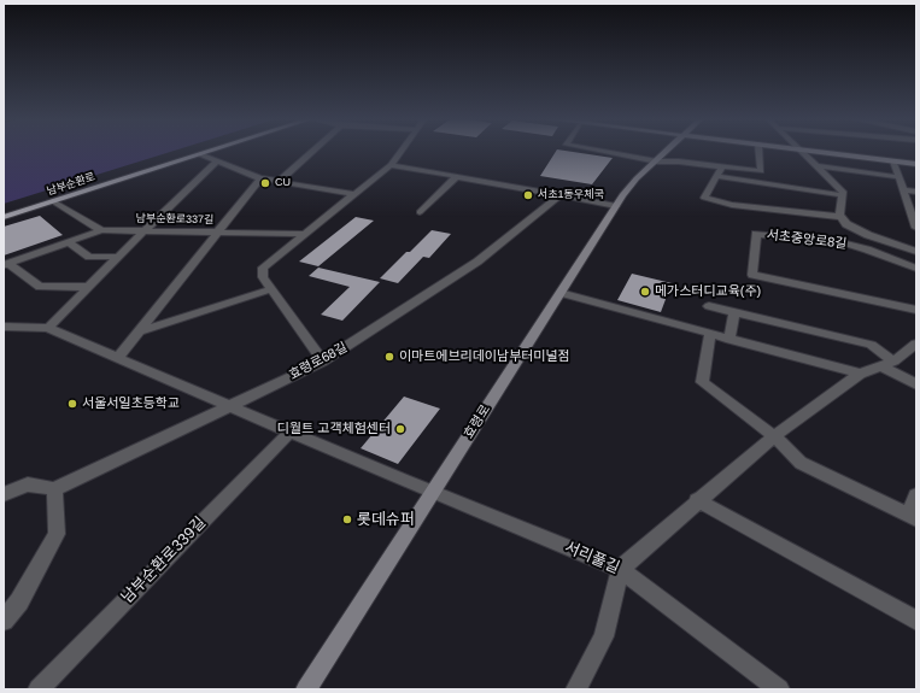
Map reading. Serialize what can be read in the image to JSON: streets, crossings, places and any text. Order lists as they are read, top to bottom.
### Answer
{
  "streets": {
    "main road": ["남부순환로", "효령로"],
    "street": [
      "남부순환로337길",
      "서초중앙로8길",
      "효령로68길",
      "서리풀길",
      "남부순환로339길"
    ]
  },
  "crossings": [
    ["남부순환로", "남부순환로337길"],
    ["효령로", "서리풀길"]
  ],
  "places": [
    "CU",
    "서초1동우체국",
    "메가스터디교육(주)",
    "이마트에브리데이남부터미널점",
    "서울서일초등학교",
    "디월트 고객체험센터",
    "롯데슈퍼"
  ]
}
